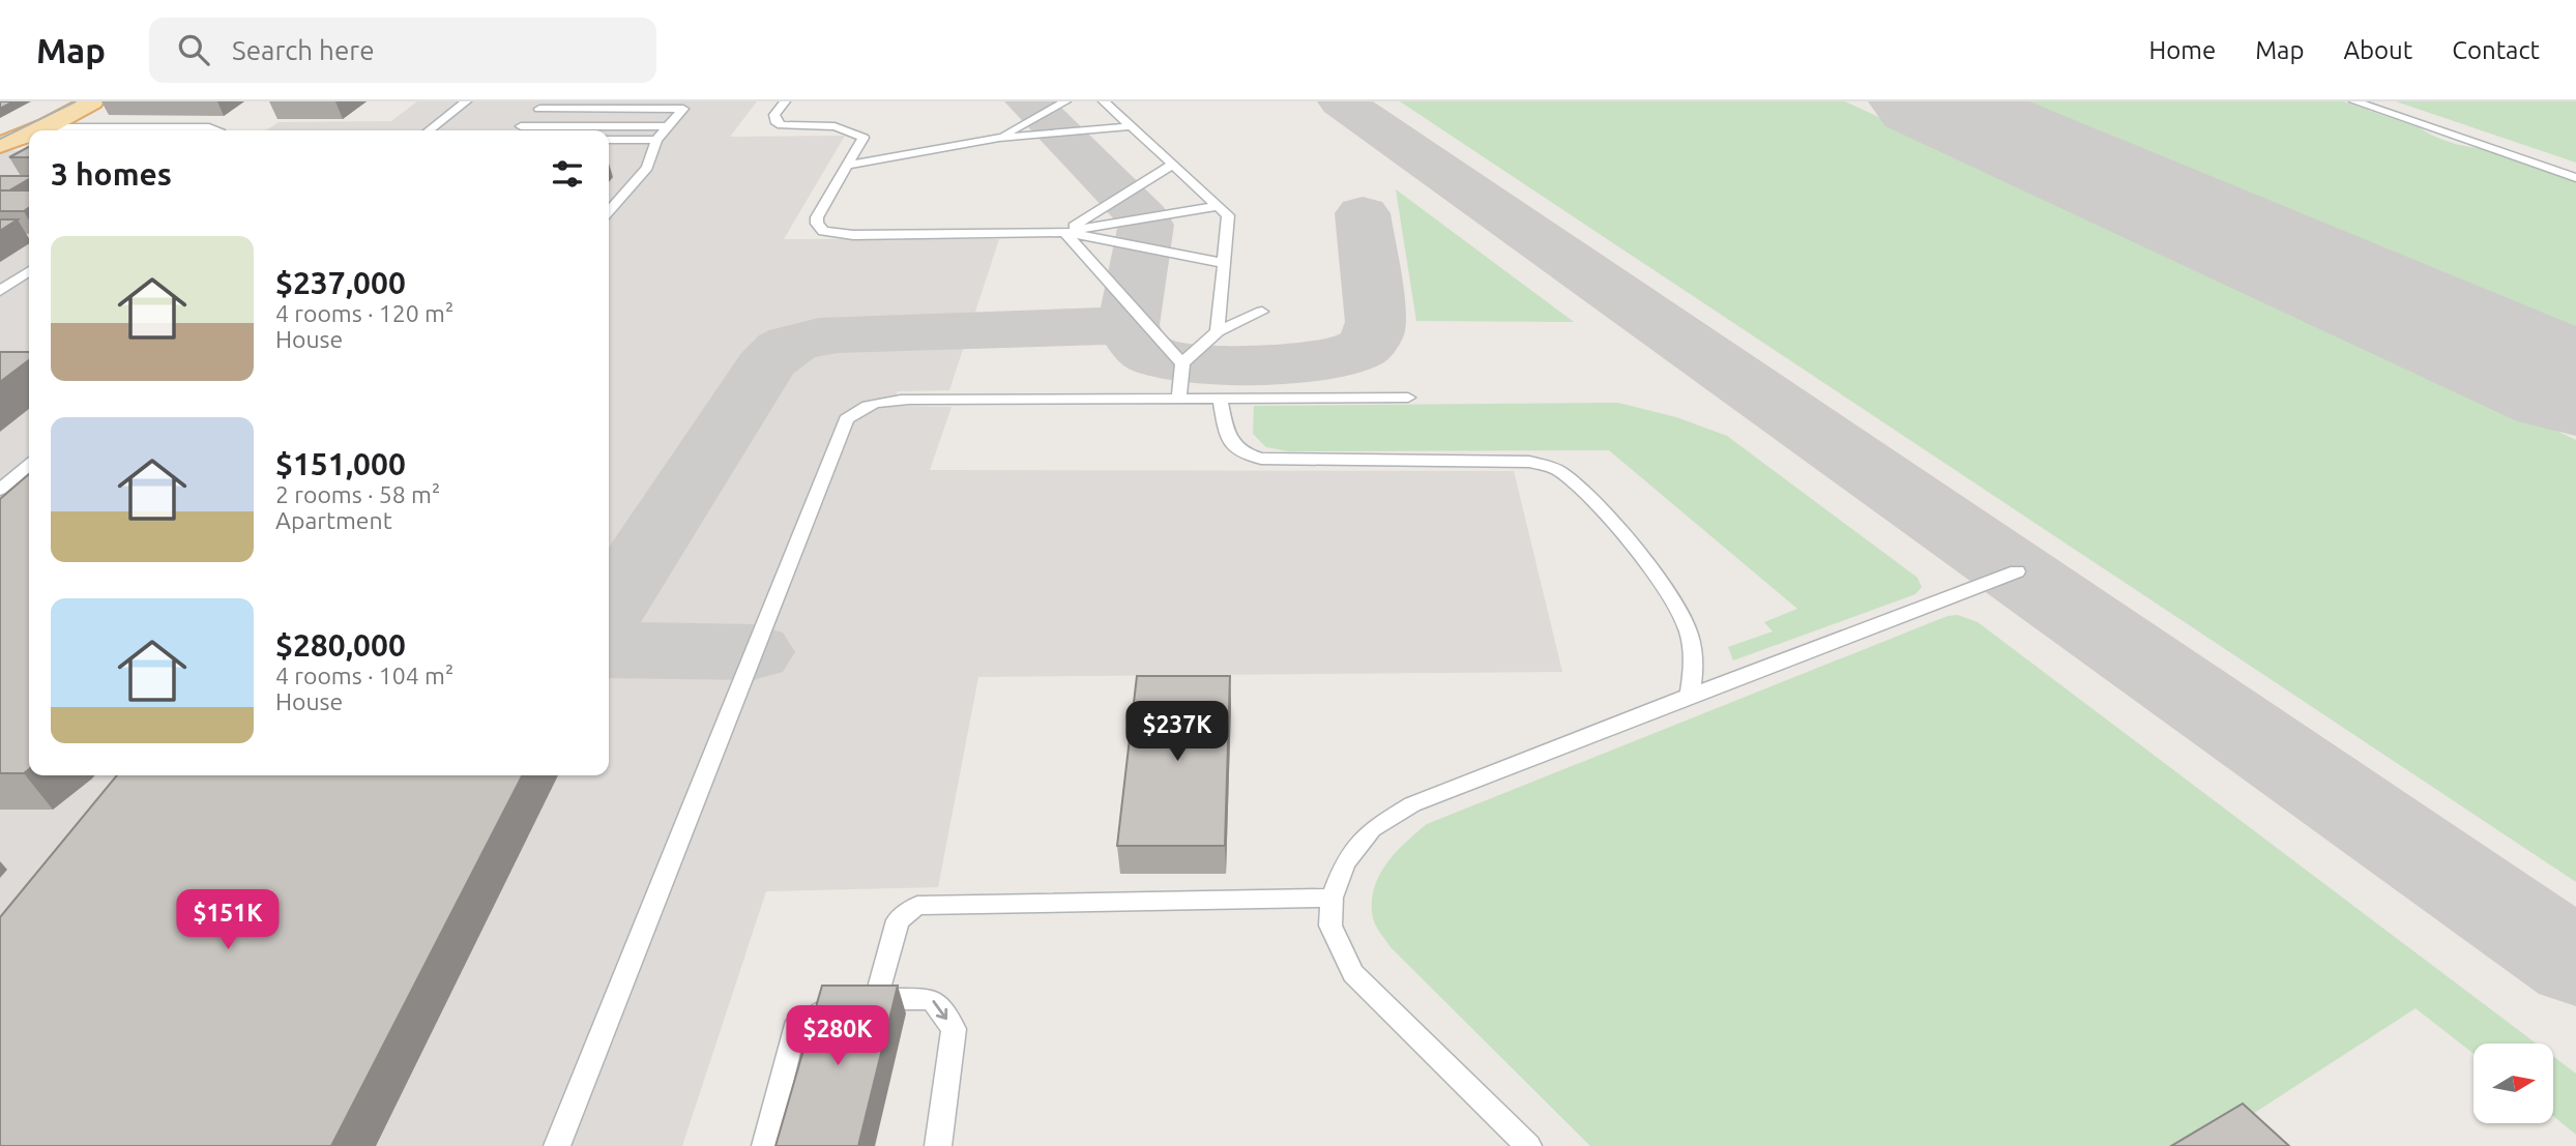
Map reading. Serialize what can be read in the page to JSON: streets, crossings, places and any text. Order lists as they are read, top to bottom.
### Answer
{
  "north": "right",
  "page": {
    "header": "Map",
    "search": "Search here",
    "nav": [
      "Home",
      "Map",
      "About",
      "Contact"
    ],
    "heading": "3 homes",
    "list": [
      {
        "name": "$237,000",
        "note": "4 rooms · 120 m² · House"
      },
      {
        "name": "$151,000",
        "note": "2 rooms · 58 m² · Apartment"
      },
      {
        "name": "$280,000",
        "note": "4 rooms · 104 m² · House"
      }
    ],
    "price": ["$237K", "$151K", "$280K"]
  }
}
